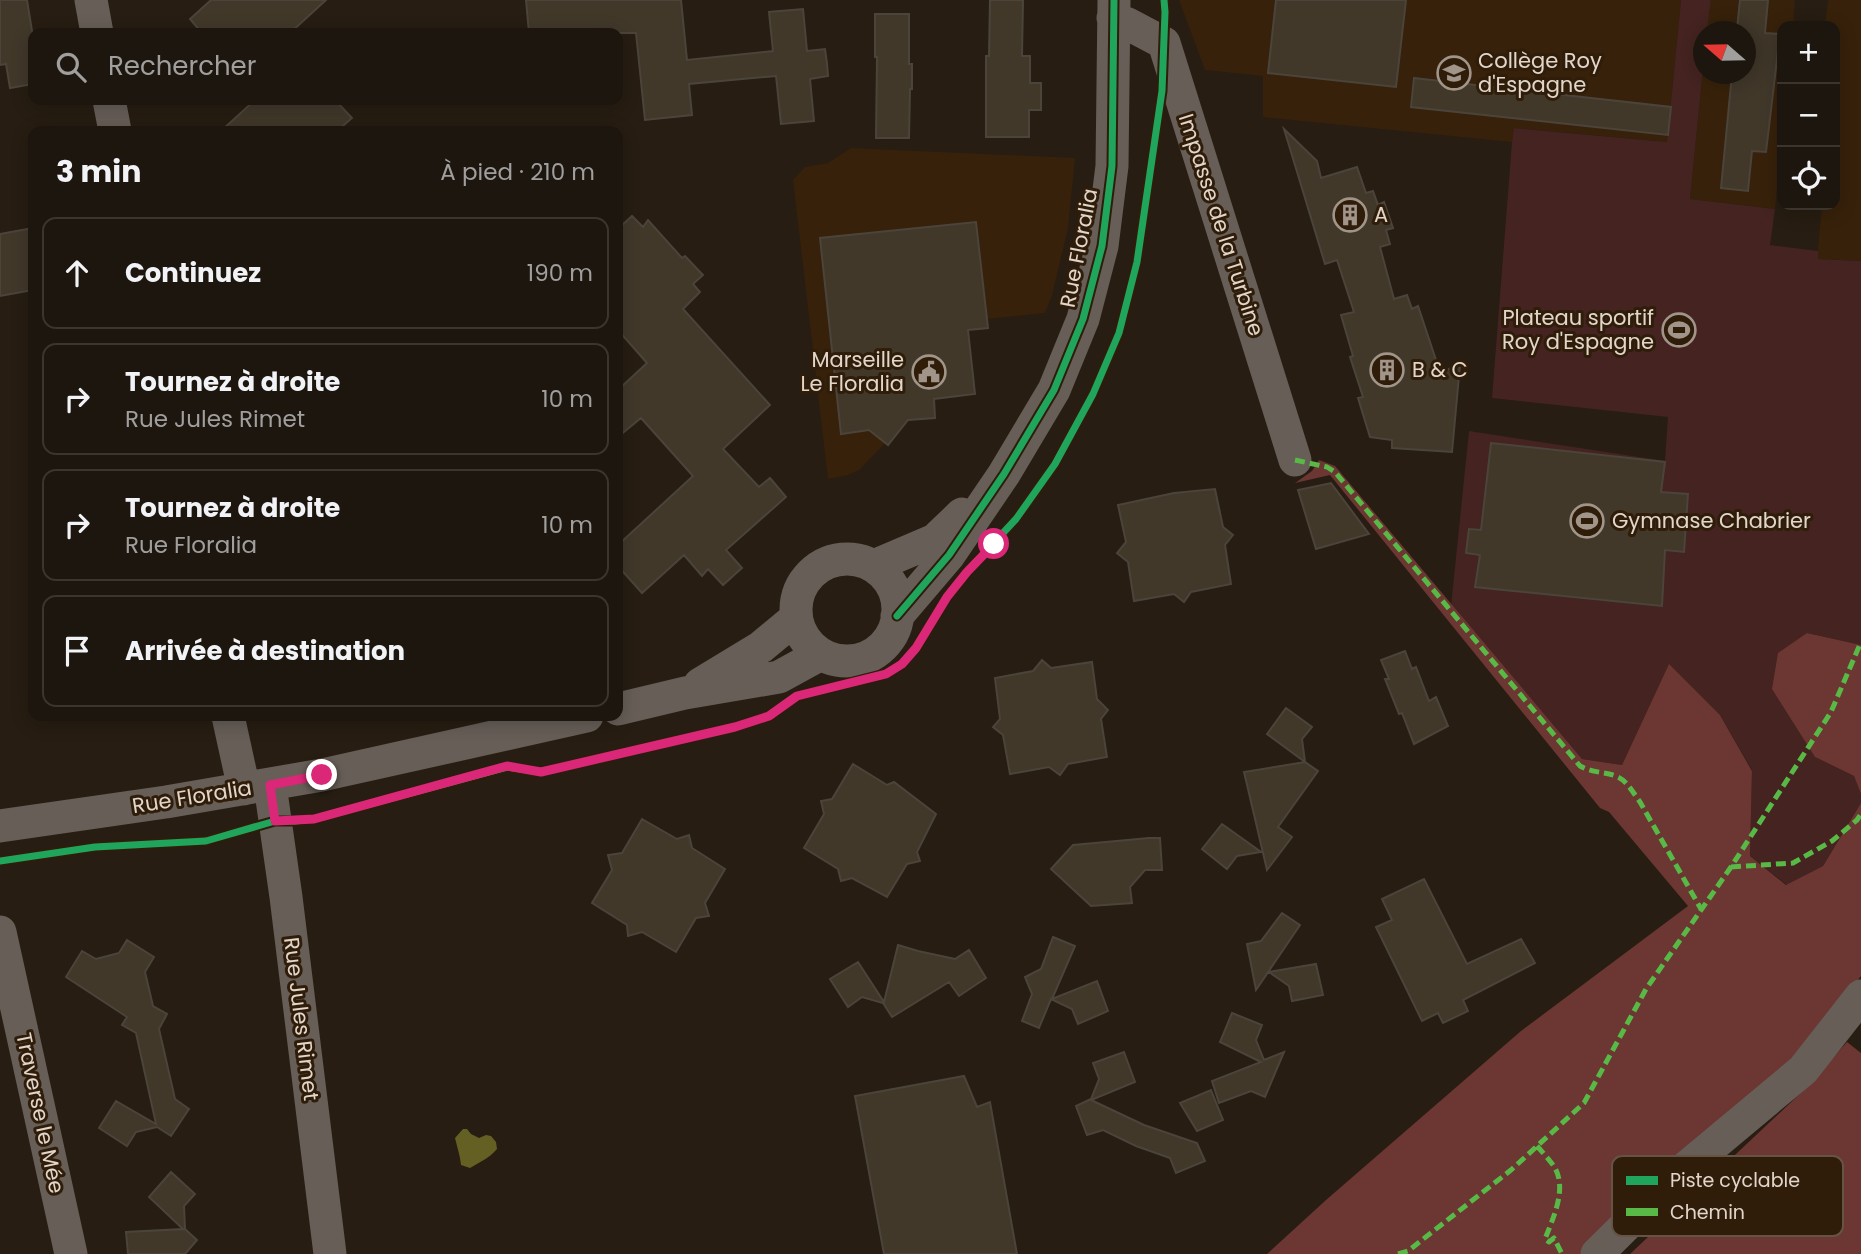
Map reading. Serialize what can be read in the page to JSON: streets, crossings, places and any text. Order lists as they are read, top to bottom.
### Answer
{
  "streets": {
    "street": [
      "Impasse de la Turbine",
      "Rue Floralia",
      "Rue Jules Rimet",
      "Traverse le Mée"
    ]
  },
  "crossings": [
    ["Impasse de la Turbine", "Rue Floralia"],
    ["Rue Floralia", "Rue Jules Rimet"]
  ],
  "places": {
    "school or university": ["Collège Roy d'Espagne"],
    "building": ["A", "B & C"],
    "sports": ["Plateau sportif Roy d'Espagne", "Gymnase Chabrier"],
    "public building": ["Marseille Le Floralia"]
  },
  "legend": ["Piste cyclable", "Chemin"],
  "north": "left",
  "page": {
    "map_buttons": ["+", "−"],
    "search": "Rechercher",
    "heading": ["3 min", "À pied · 210 m"],
    "list": [
      ["Continuez", "190 m"],
      ["Tournez à droite", "Rue Jules Rimet", "10 m"],
      ["Tournez à droite", "Rue Floralia", "10 m"],
      "Arrivée à destination"
    ]
  }
}
